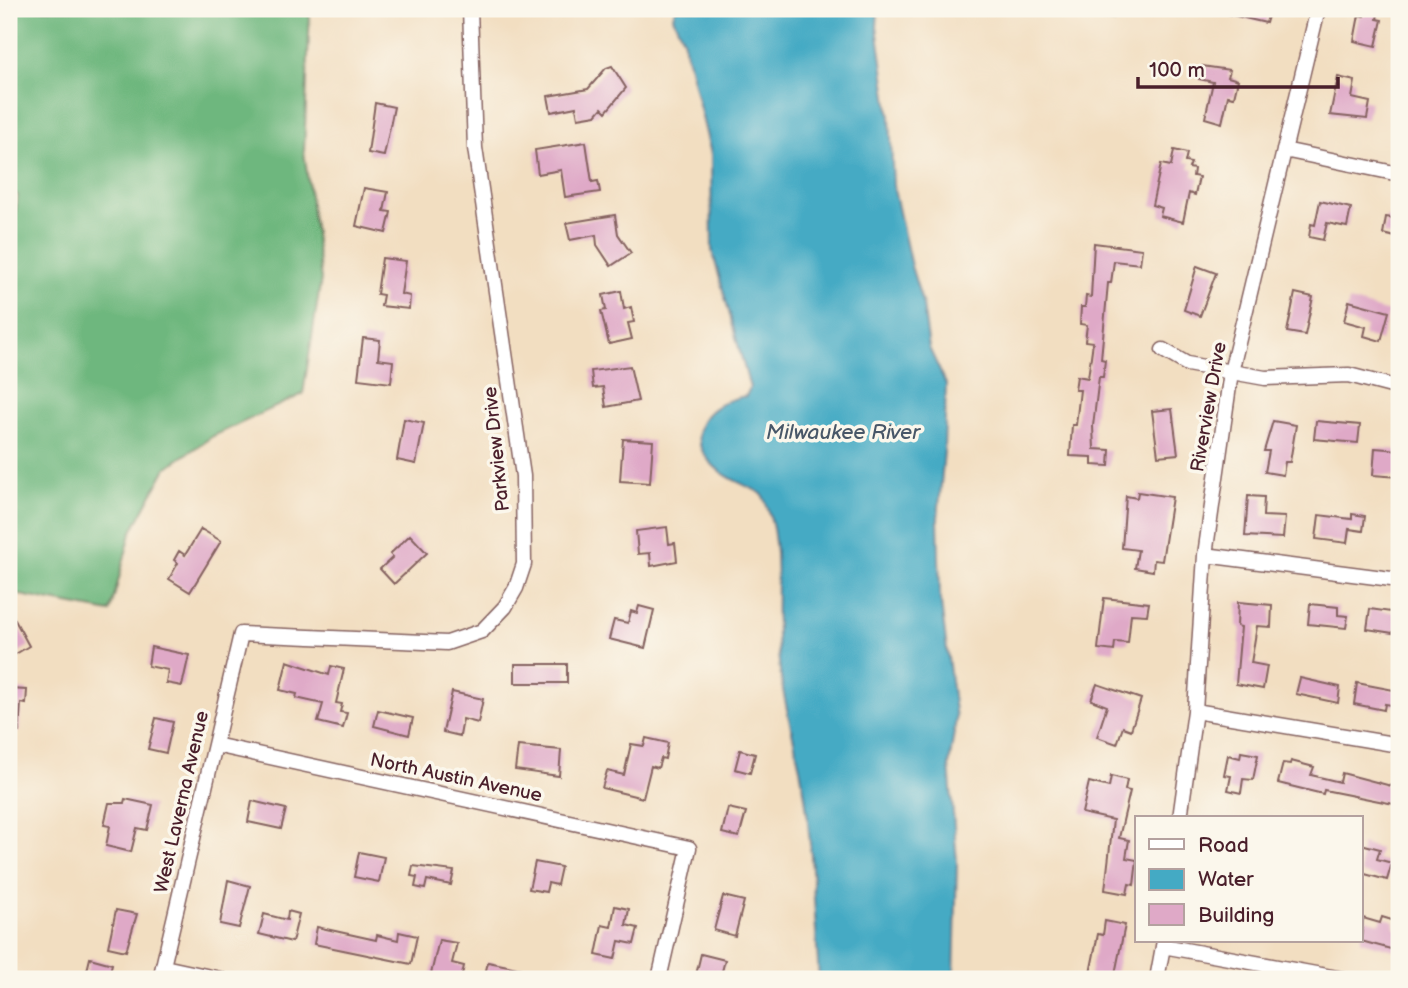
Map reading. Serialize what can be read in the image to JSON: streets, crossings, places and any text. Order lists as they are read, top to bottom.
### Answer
{
  "streets": {
    "street": [
      "Riverview Drive",
      "Parkview Drive",
      "North Austin Avenue",
      "West Laverna Avenue"
    ]
  },
  "crossings": [
    ["Parkview Drive", "West Laverna Avenue"],
    ["North Austin Avenue", "West Laverna Avenue"]
  ],
  "water": ["Milwaukee River"],
  "legend": ["Road", "Water", "Building"],
  "scale_bar": "100 m"
}
